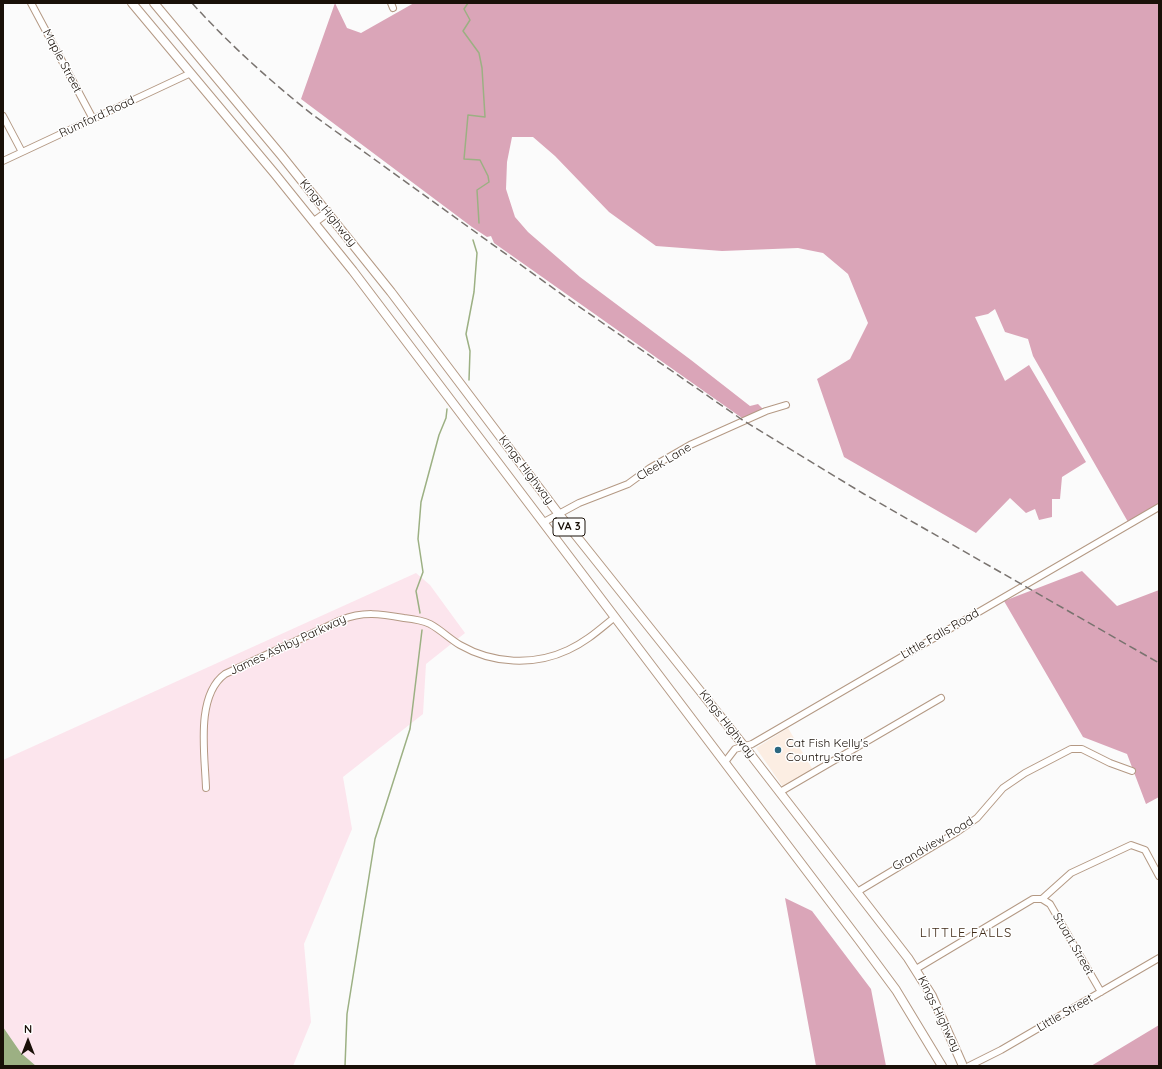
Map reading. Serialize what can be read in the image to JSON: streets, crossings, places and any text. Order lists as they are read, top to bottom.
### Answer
{
  "streets": {
    "highway": ["Kings Highway", "VA 3"],
    "street": [
      "Maple Street",
      "Rumford Road",
      "Cleek Lane",
      "Little Falls Road",
      "James Ashby Parkway",
      "Grandview Road",
      "Stuart Street",
      "Little Street"
    ]
  },
  "crossings": [
    ["Maple Street", "Rumford Road"],
    ["Rumford Road", "Kings Highway"],
    ["Kings Highway", "Cleek Lane"],
    ["Kings Highway", "Little Falls Road"],
    ["Kings Highway", "James Ashby Parkway"],
    ["Kings Highway", "Grandview Road"],
    ["Stuart Street", "Little Street"]
  ],
  "districts": ["LITTLE FALLS"],
  "places": ["Cat Fish Kelly's Country Store"],
  "north": "top"
}
